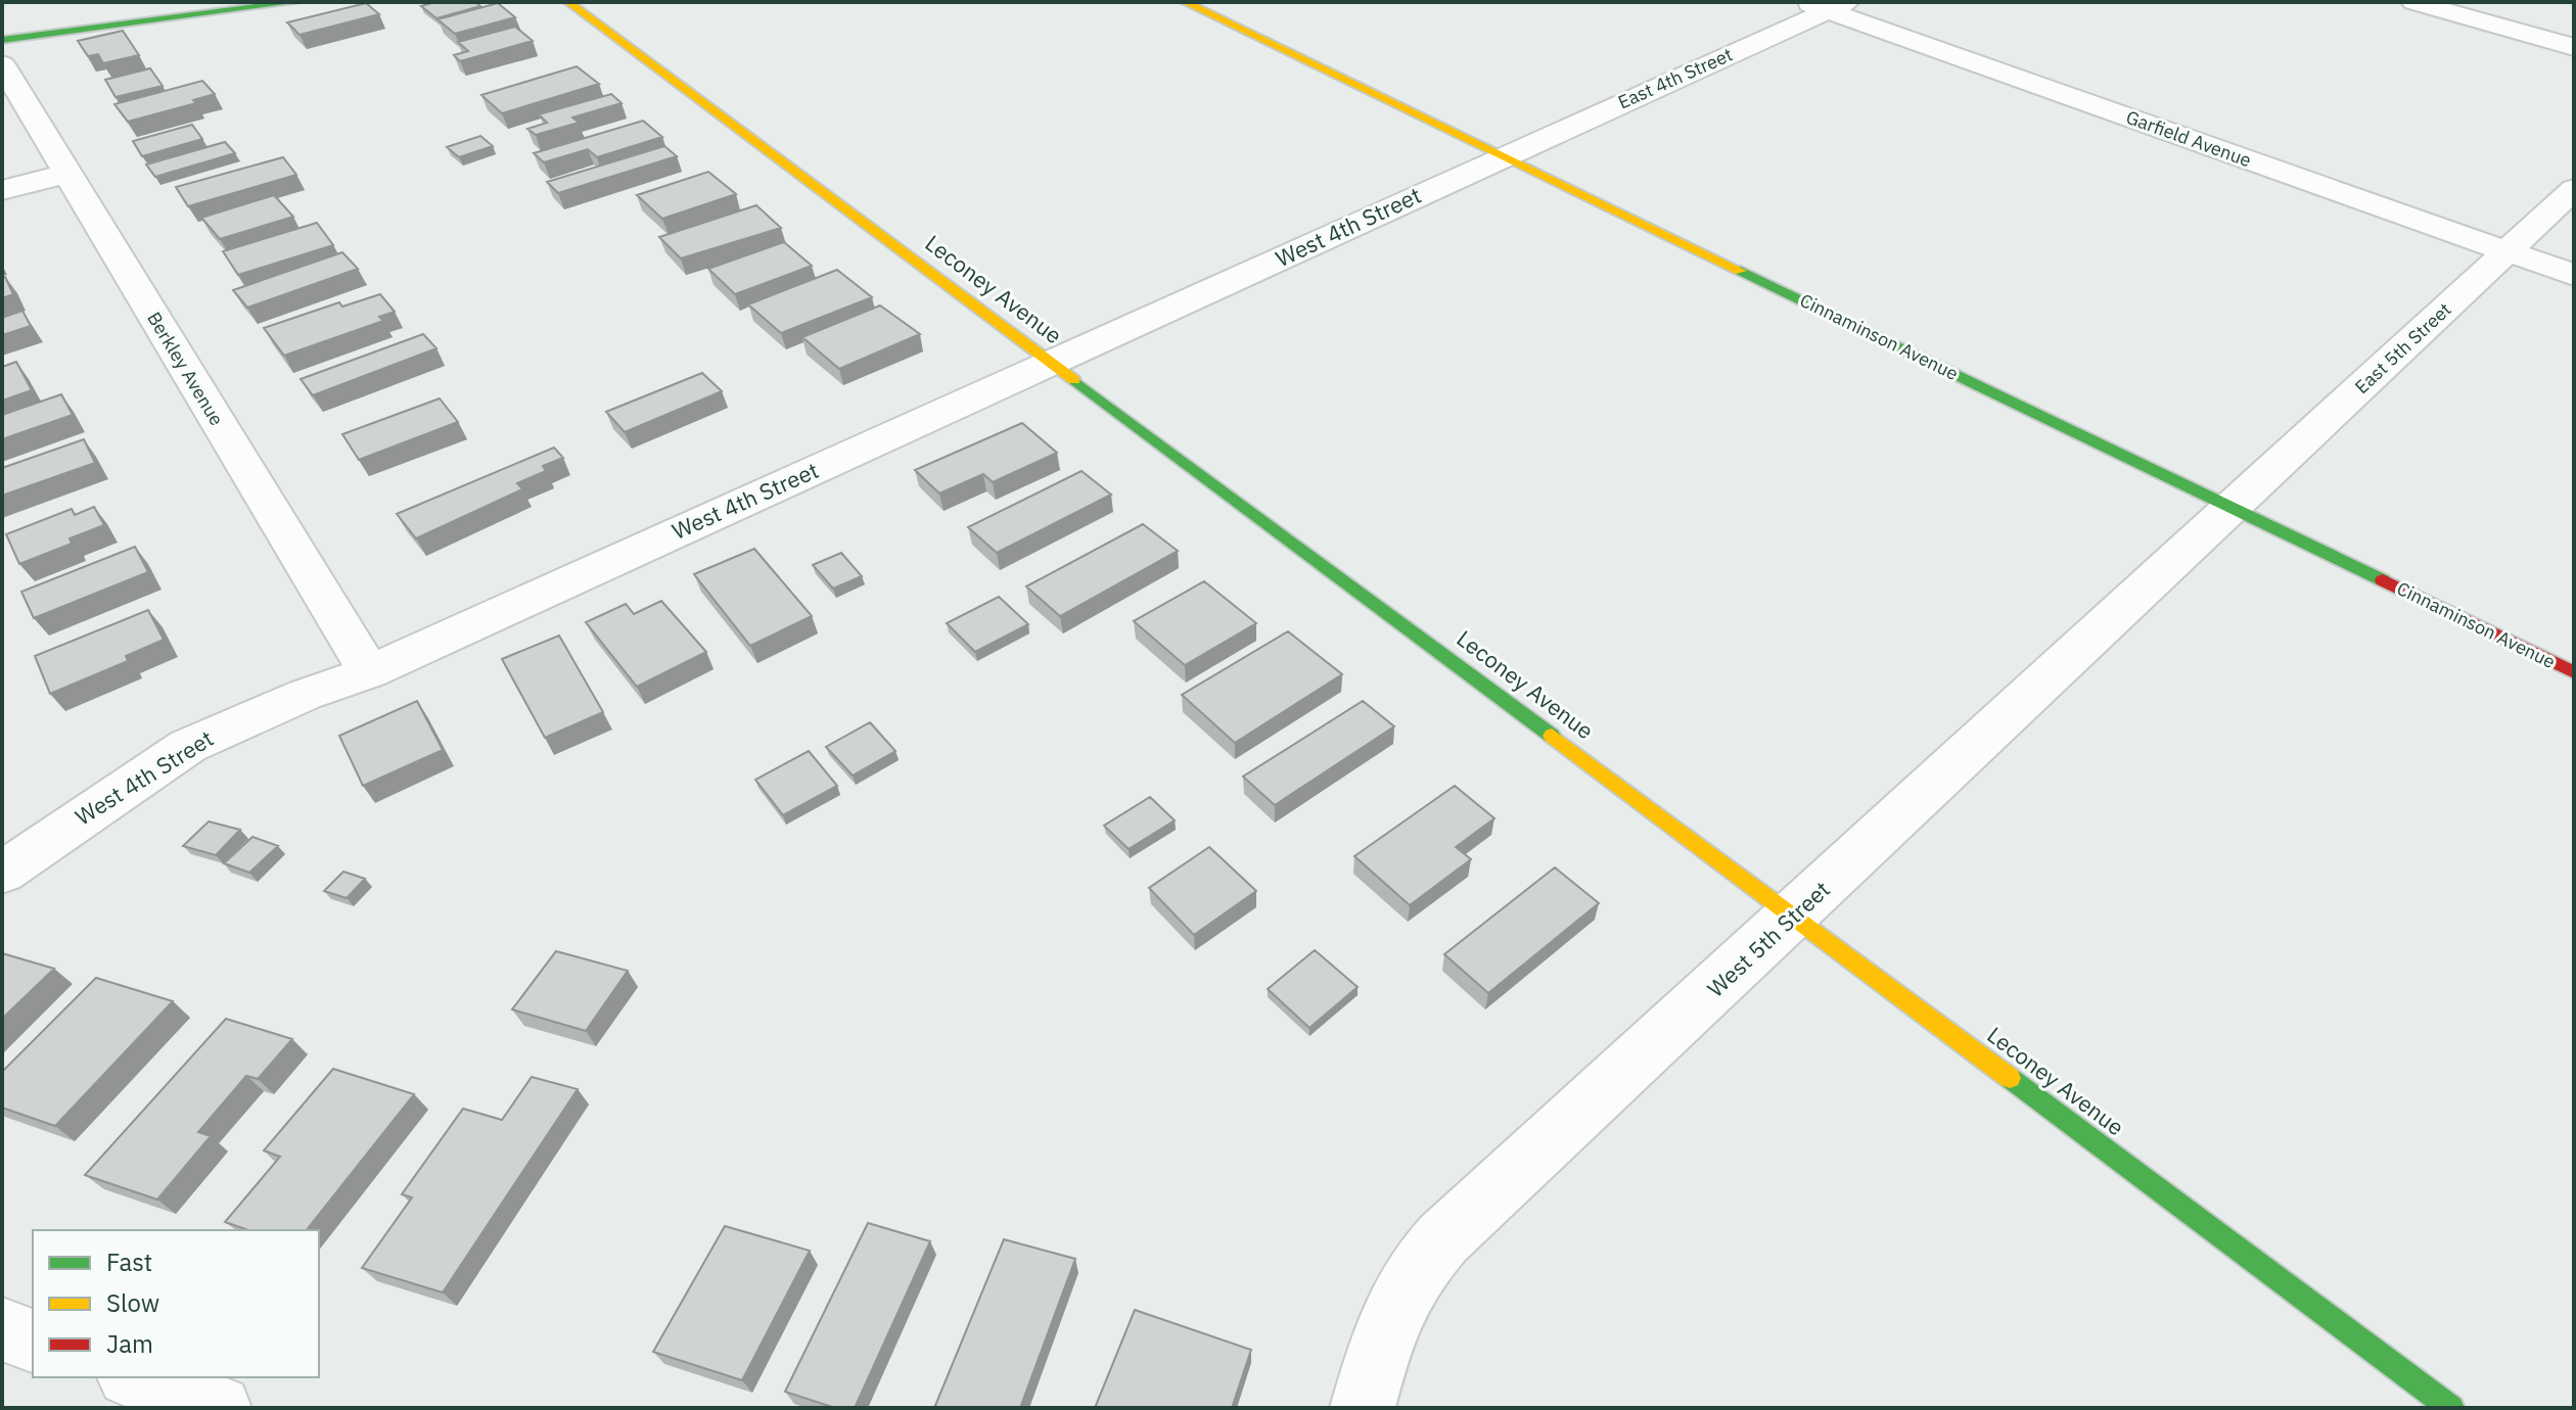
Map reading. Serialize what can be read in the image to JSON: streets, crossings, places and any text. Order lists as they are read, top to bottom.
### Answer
{
  "streets": {
    "street": [
      "East 4th Street",
      "Garfield Avenue",
      "West 4th Street",
      "Leconey Avenue",
      "Cinnaminson Avenue",
      "East 5th Street",
      "Berkley Avenue",
      "West 5th Street"
    ]
  },
  "crossings": [
    ["East 4th Street", "Garfield Avenue"],
    ["East 4th Street", "West 4th Street"],
    ["East 4th Street", "Cinnaminson Avenue"],
    ["Garfield Avenue", "East 5th Street"],
    ["West 4th Street", "Leconey Avenue"],
    ["West 4th Street", "Cinnaminson Avenue"],
    ["West 4th Street", "Berkley Avenue"],
    ["Leconey Avenue", "West 5th Street"],
    ["Cinnaminson Avenue", "East 5th Street"],
    ["Cinnaminson Avenue", "West 5th Street"],
    ["East 5th Street", "West 5th Street"]
  ],
  "legend": ["Fast", "Slow", "Jam"]
}
